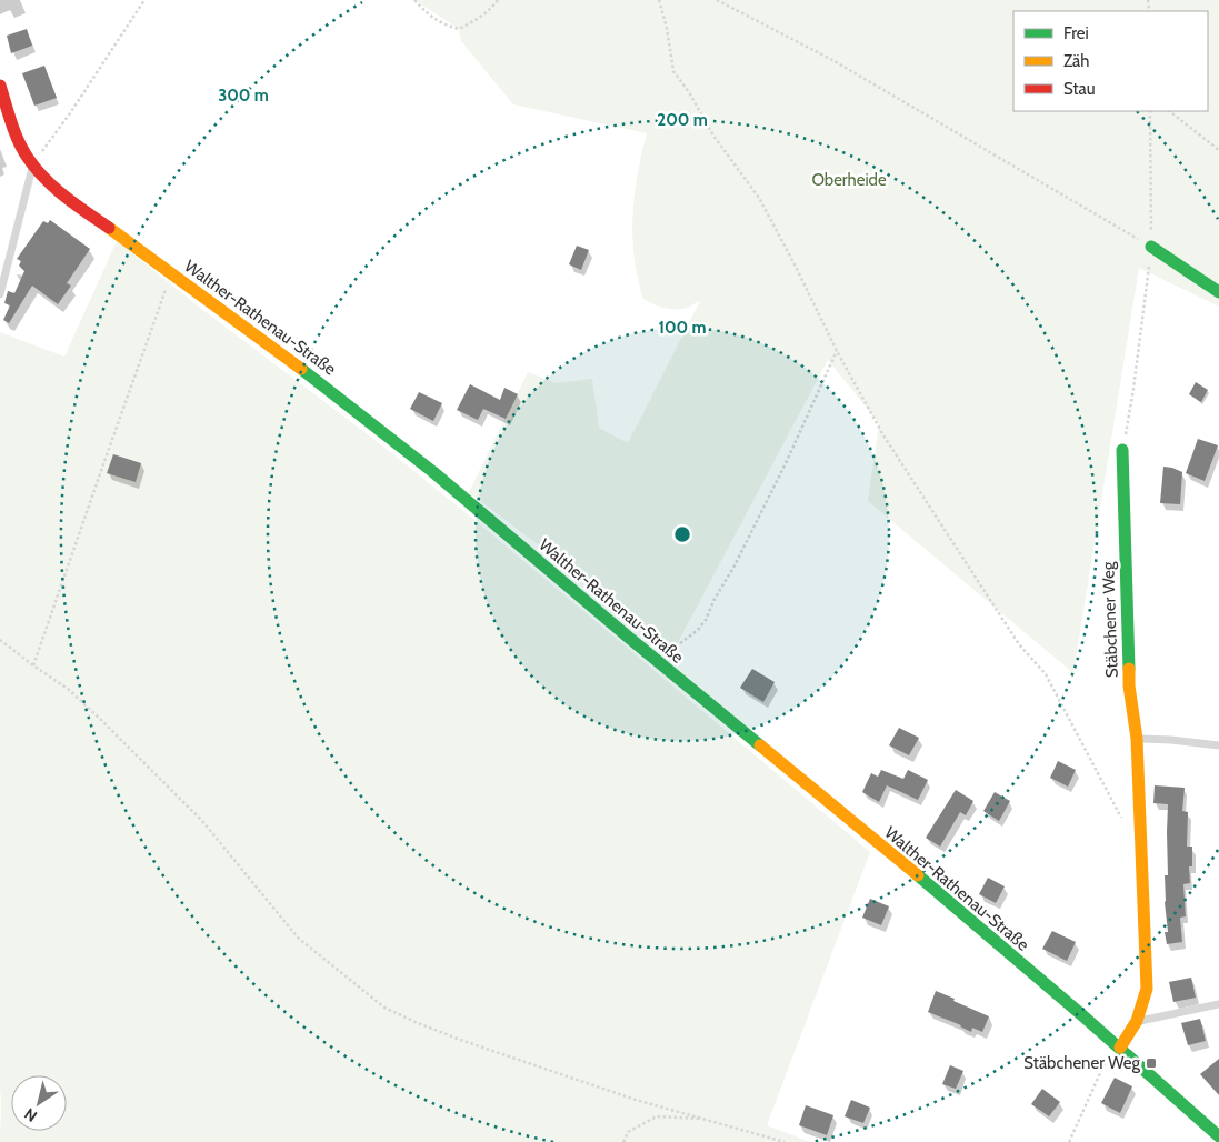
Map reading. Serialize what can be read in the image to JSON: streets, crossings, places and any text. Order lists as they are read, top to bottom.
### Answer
{
  "streets": {
    "street": ["Walther-Rathenau-Straße", "Stäbchener Weg"]
  },
  "crossings": [
    ["Walther-Rathenau-Straße", "Stäbchener Weg"]
  ],
  "parks": ["Oberheide"],
  "places": {
    "transit": ["Stäbchener Weg"]
  },
  "legend": ["Frei", "Zäh", "Stau"],
  "north": "bottom left",
  "rings": ["300 m", "200 m", "100 m"]
}
